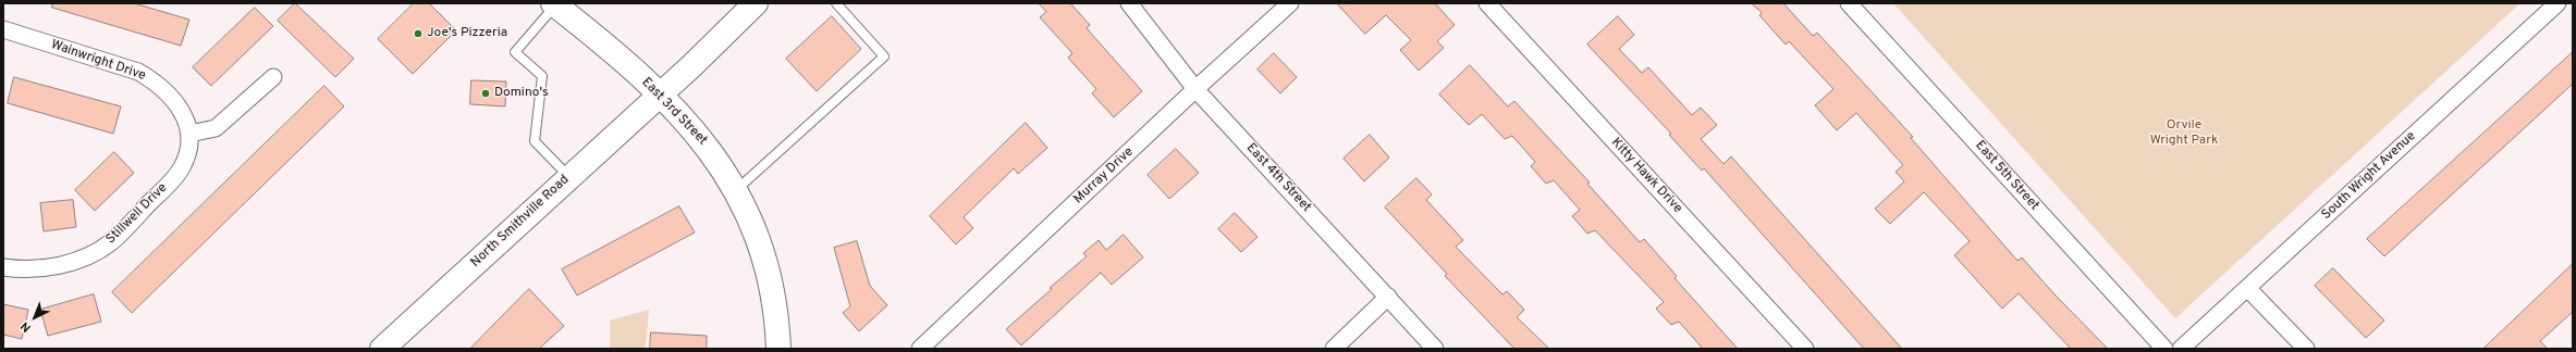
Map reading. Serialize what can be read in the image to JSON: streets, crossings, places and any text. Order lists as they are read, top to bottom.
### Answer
{
  "streets": {
    "main road": ["East 3rd Street", "North Smithville Road"],
    "street": [
      "Wainwright Drive",
      "Murray Drive",
      "Kitty Hawk Drive",
      "East 5th Street",
      "South Wright Avenue",
      "East 4th Street",
      "Stillwell Drive"
    ]
  },
  "crossings": [
    ["Wainwright Drive", "Stillwell Drive"],
    ["East 3rd Street", "North Smithville Road"],
    ["Murray Drive", "East 4th Street"]
  ],
  "parks": ["Orvile Wright Park"],
  "places": ["Joe's Pizzeria", "Domino's"],
  "north": "bottom left"
}
